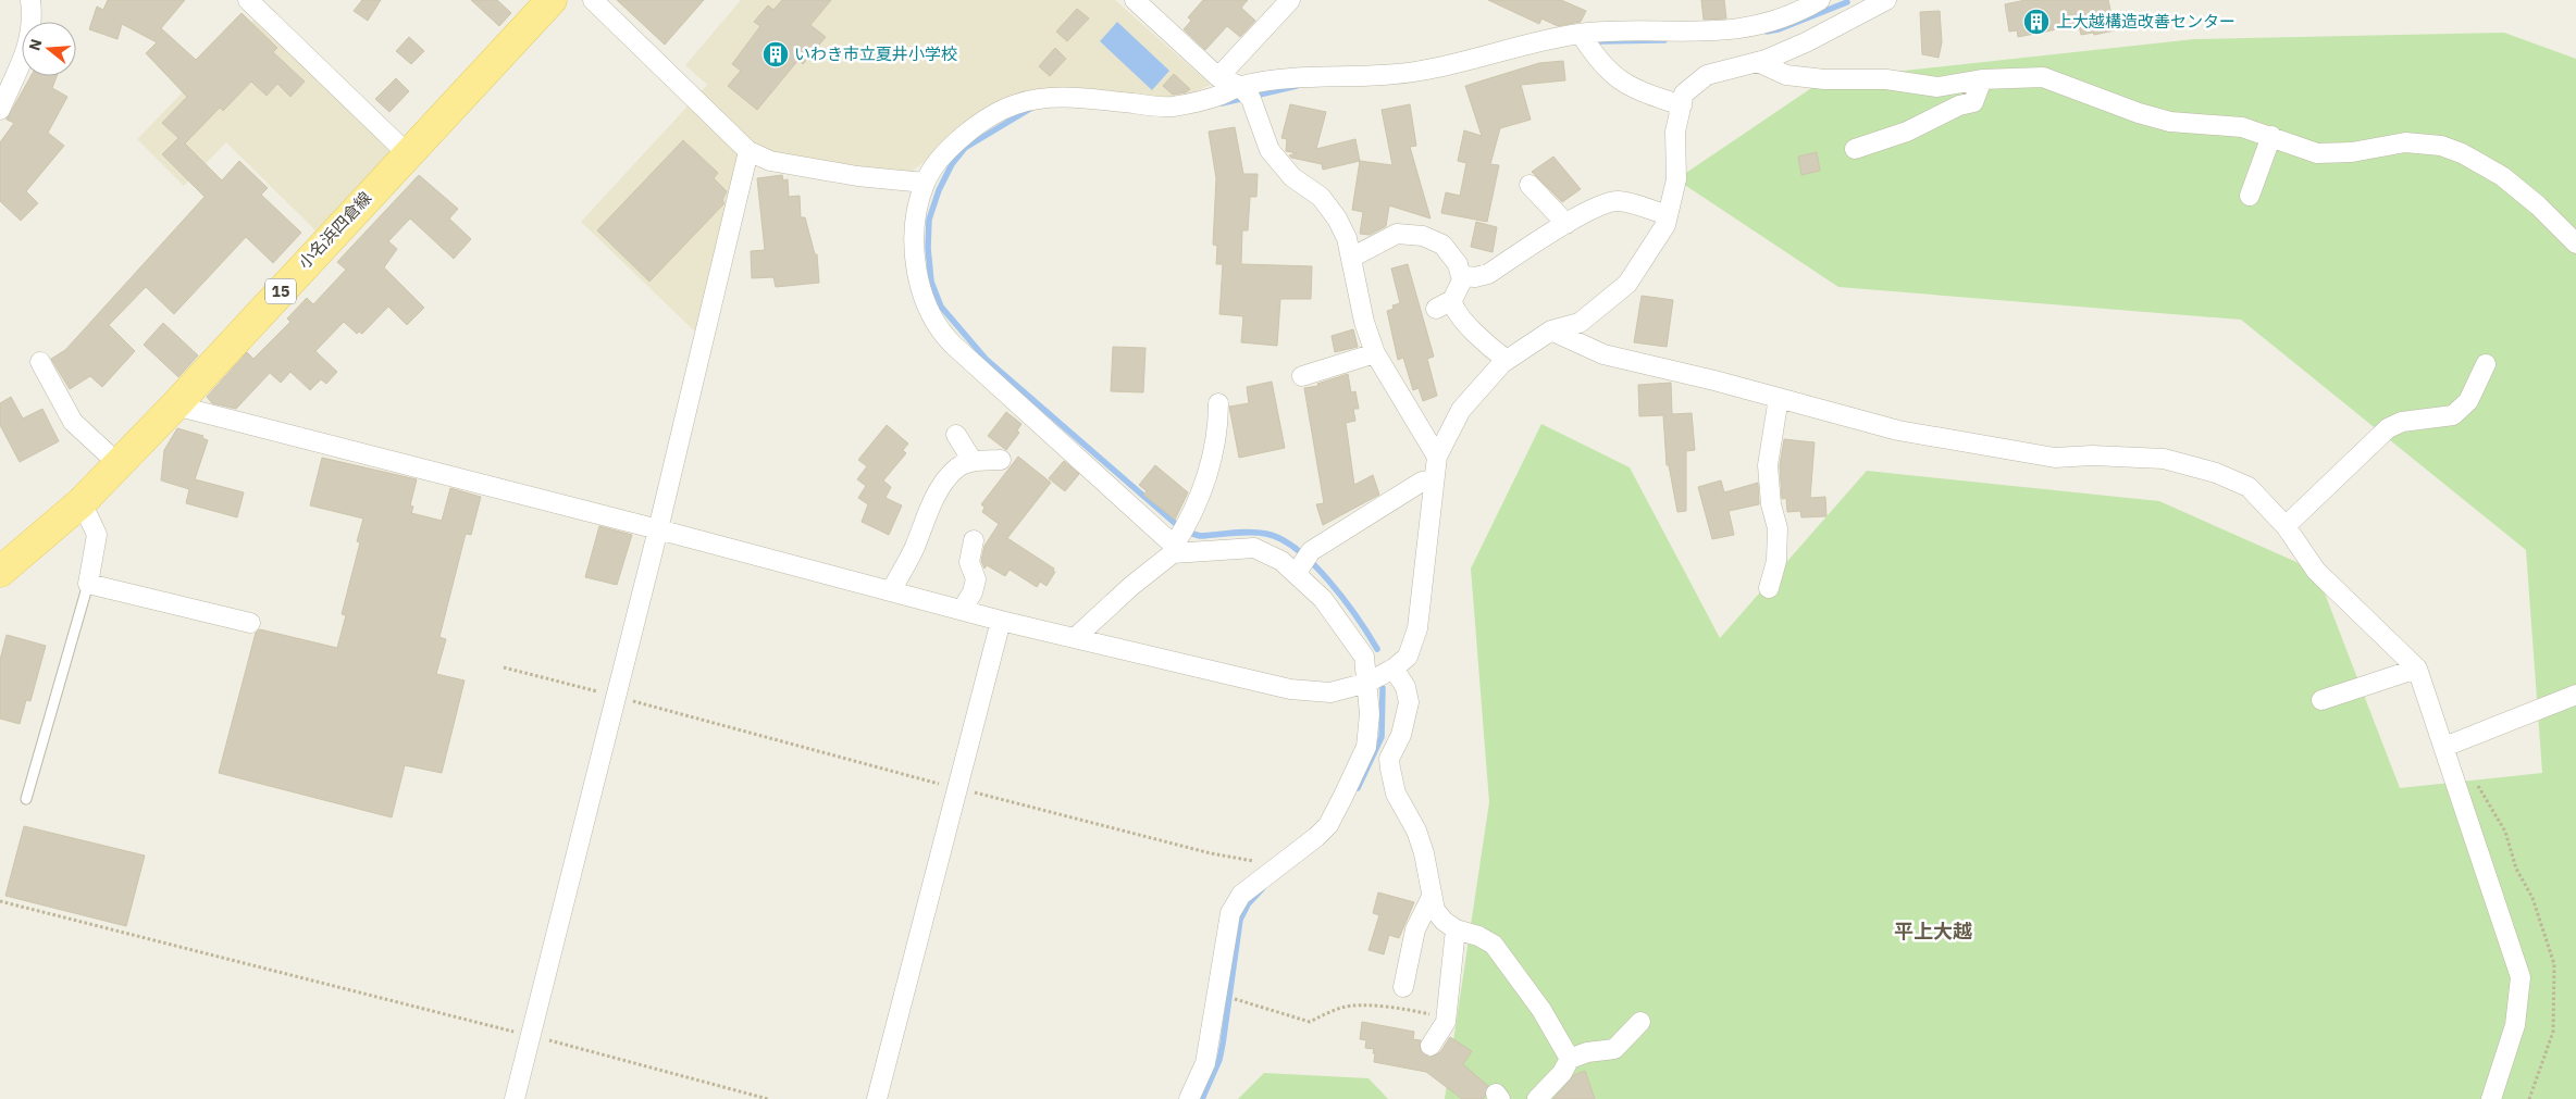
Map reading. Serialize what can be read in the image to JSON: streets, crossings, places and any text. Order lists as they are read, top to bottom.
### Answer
{
  "streets": {
    "main road": ["小名浜四倉線", "15"]
  },
  "districts": ["平上大越"],
  "places": {
    "building": ["上大越構造改善センター", "いわき市立夏井小学校"]
  },
  "north": "left"
}
